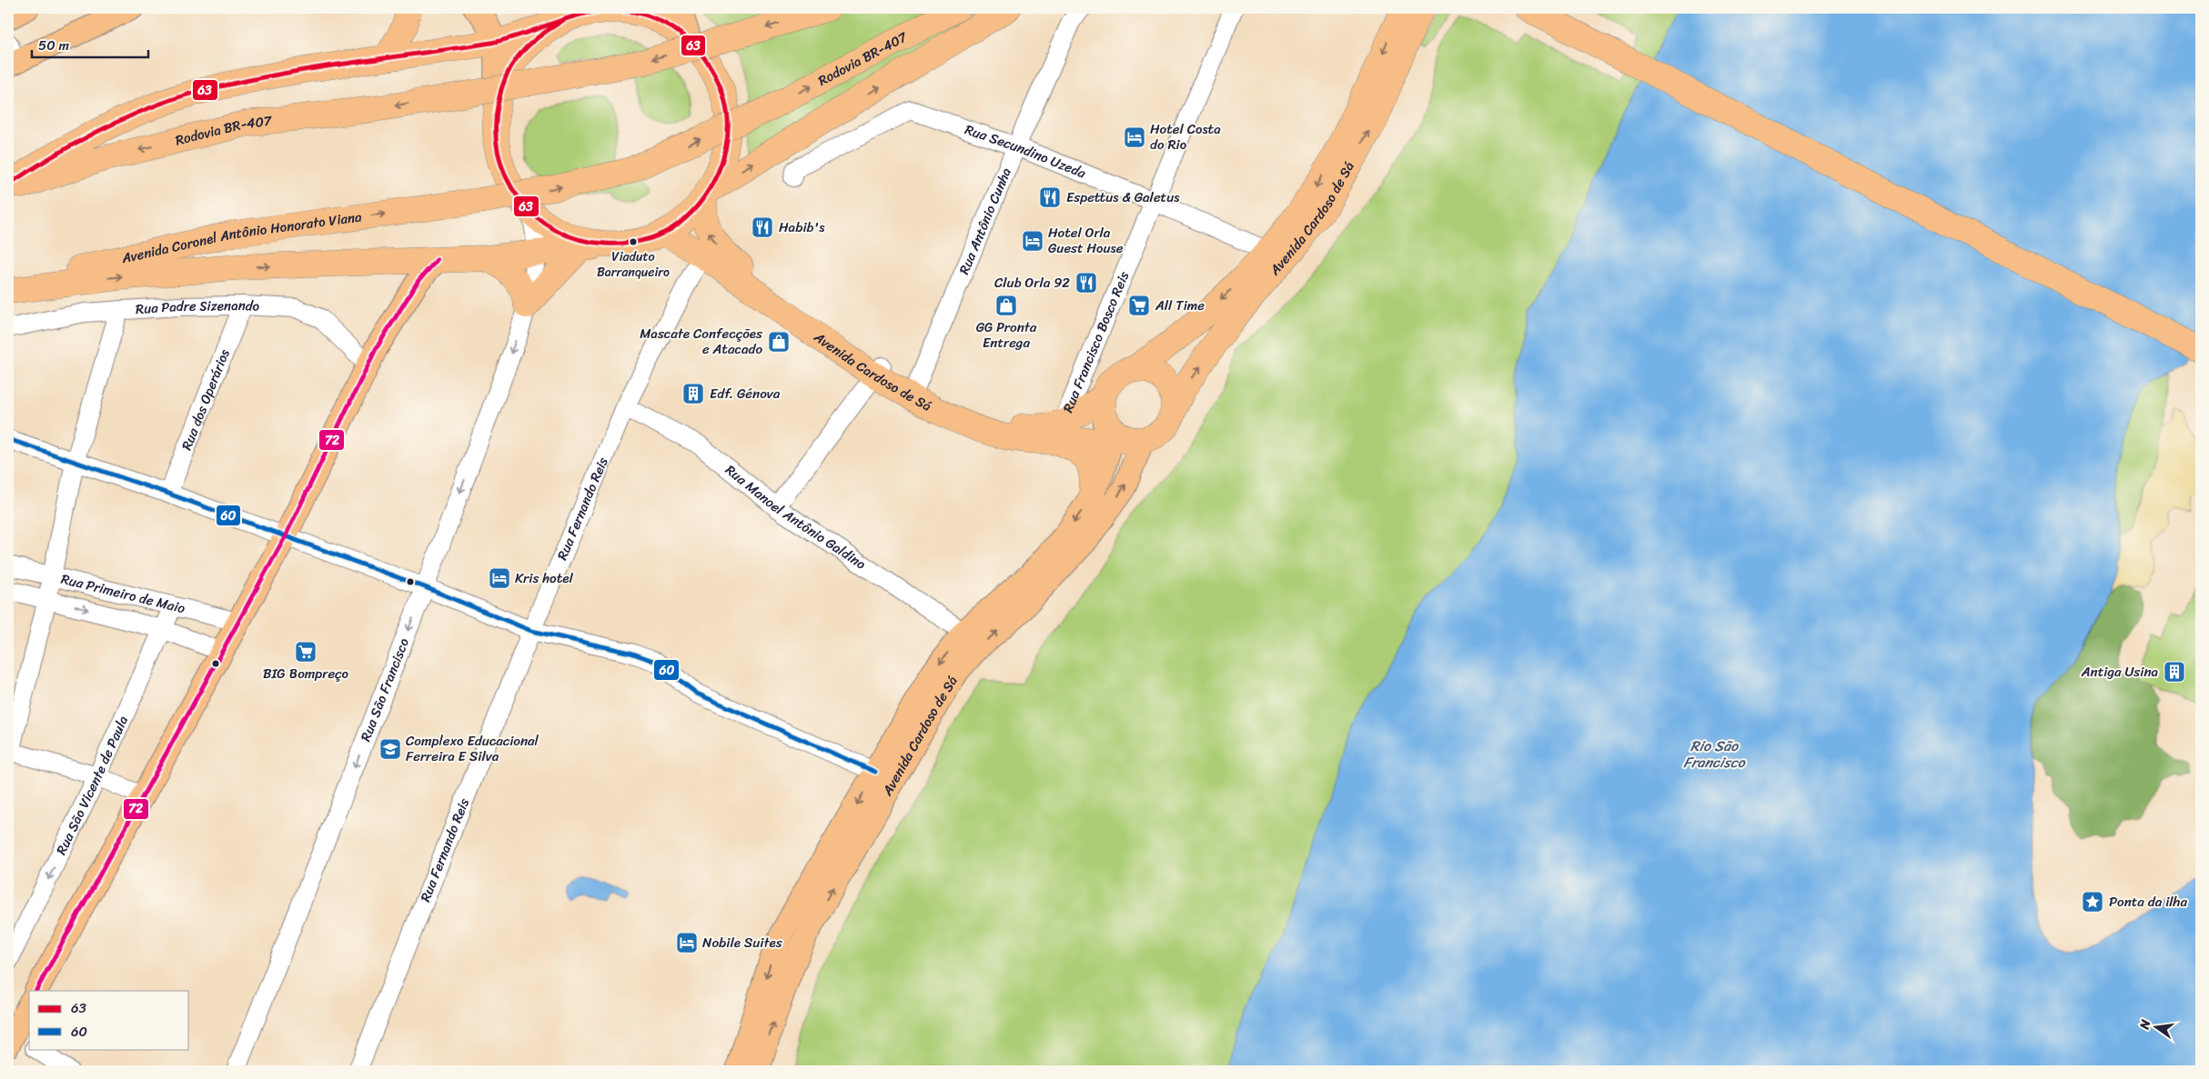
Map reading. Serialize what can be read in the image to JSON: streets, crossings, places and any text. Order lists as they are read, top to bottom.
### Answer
{
  "streets": {
    "highway": ["Rodovia BR-407", "Avenida Cardoso de Sá", "Avenida Coronel Antônio Honorato Viana"],
    "street": [
      "Rua Secundino Uzeda",
      "Rua Antônio Cunha",
      "Rua Padre Sizenando",
      "Rua Francisco Bosco Reis",
      "Rua dos Operários",
      "Rua Fernando Reis",
      "Rua Manoel Antônio Galdino",
      "Rua Primeiro de Maio",
      "Rua São Francisco",
      "Rua São Vicente de Paula"
    ]
  },
  "crossings": [
    ["Rodovia BR-407", "Avenida Coronel Antônio Honorato Viana"],
    ["Rua Secundino Uzeda", "Avenida Cardoso de Sá"],
    ["Rua Secundino Uzeda", "Rua Antônio Cunha"],
    ["Rua Secundino Uzeda", "Rua Francisco Bosco Reis"],
    ["Avenida Cardoso de Sá", "Rua Antônio Cunha"],
    ["Avenida Cardoso de Sá", "Rua Francisco Bosco Reis"],
    ["Avenida Cardoso de Sá", "Rua Fernando Reis"],
    ["Avenida Cardoso de Sá", "Rua Manoel Antônio Galdino"],
    ["Rua Padre Sizenando", "Rua dos Operários"],
    ["Rua Fernando Reis", "Rua Manoel Antônio Galdino"],
    ["Rua Primeiro de Maio", "Rua São Vicente de Paula"]
  ],
  "one_way": ["Rua São Francisco", "Rua São Vicente de Paula"],
  "water": ["Rio São Francisco"],
  "places": {
    "hotel": [
      "Hotel Costa do Rio",
      "Hotel Orla Guest House",
      "Kris hotel",
      "Nobile Suites"
    ],
    "restaurant": ["Espettus & Galetus", "Habib's", "Club Orla 92"],
    "other": ["Viaduto Barranqueiro"],
    "shop": ["GG Pronta Entrega", "Mascate Confecções e Atacado"],
    "supermarket": ["All Time", "BIG Bompreço"],
    "building": ["Edf. Génova", "Antiga Usina"],
    "school or university": ["Complexo Educacional Ferreira E Silva"],
    "place": ["Ponta da ilha"]
  },
  "lines": ["transit line 63", "transit line 72", "transit line 60"],
  "legend": ["63", "60"],
  "scale_bar": "50 m",
  "north": "left"
}
